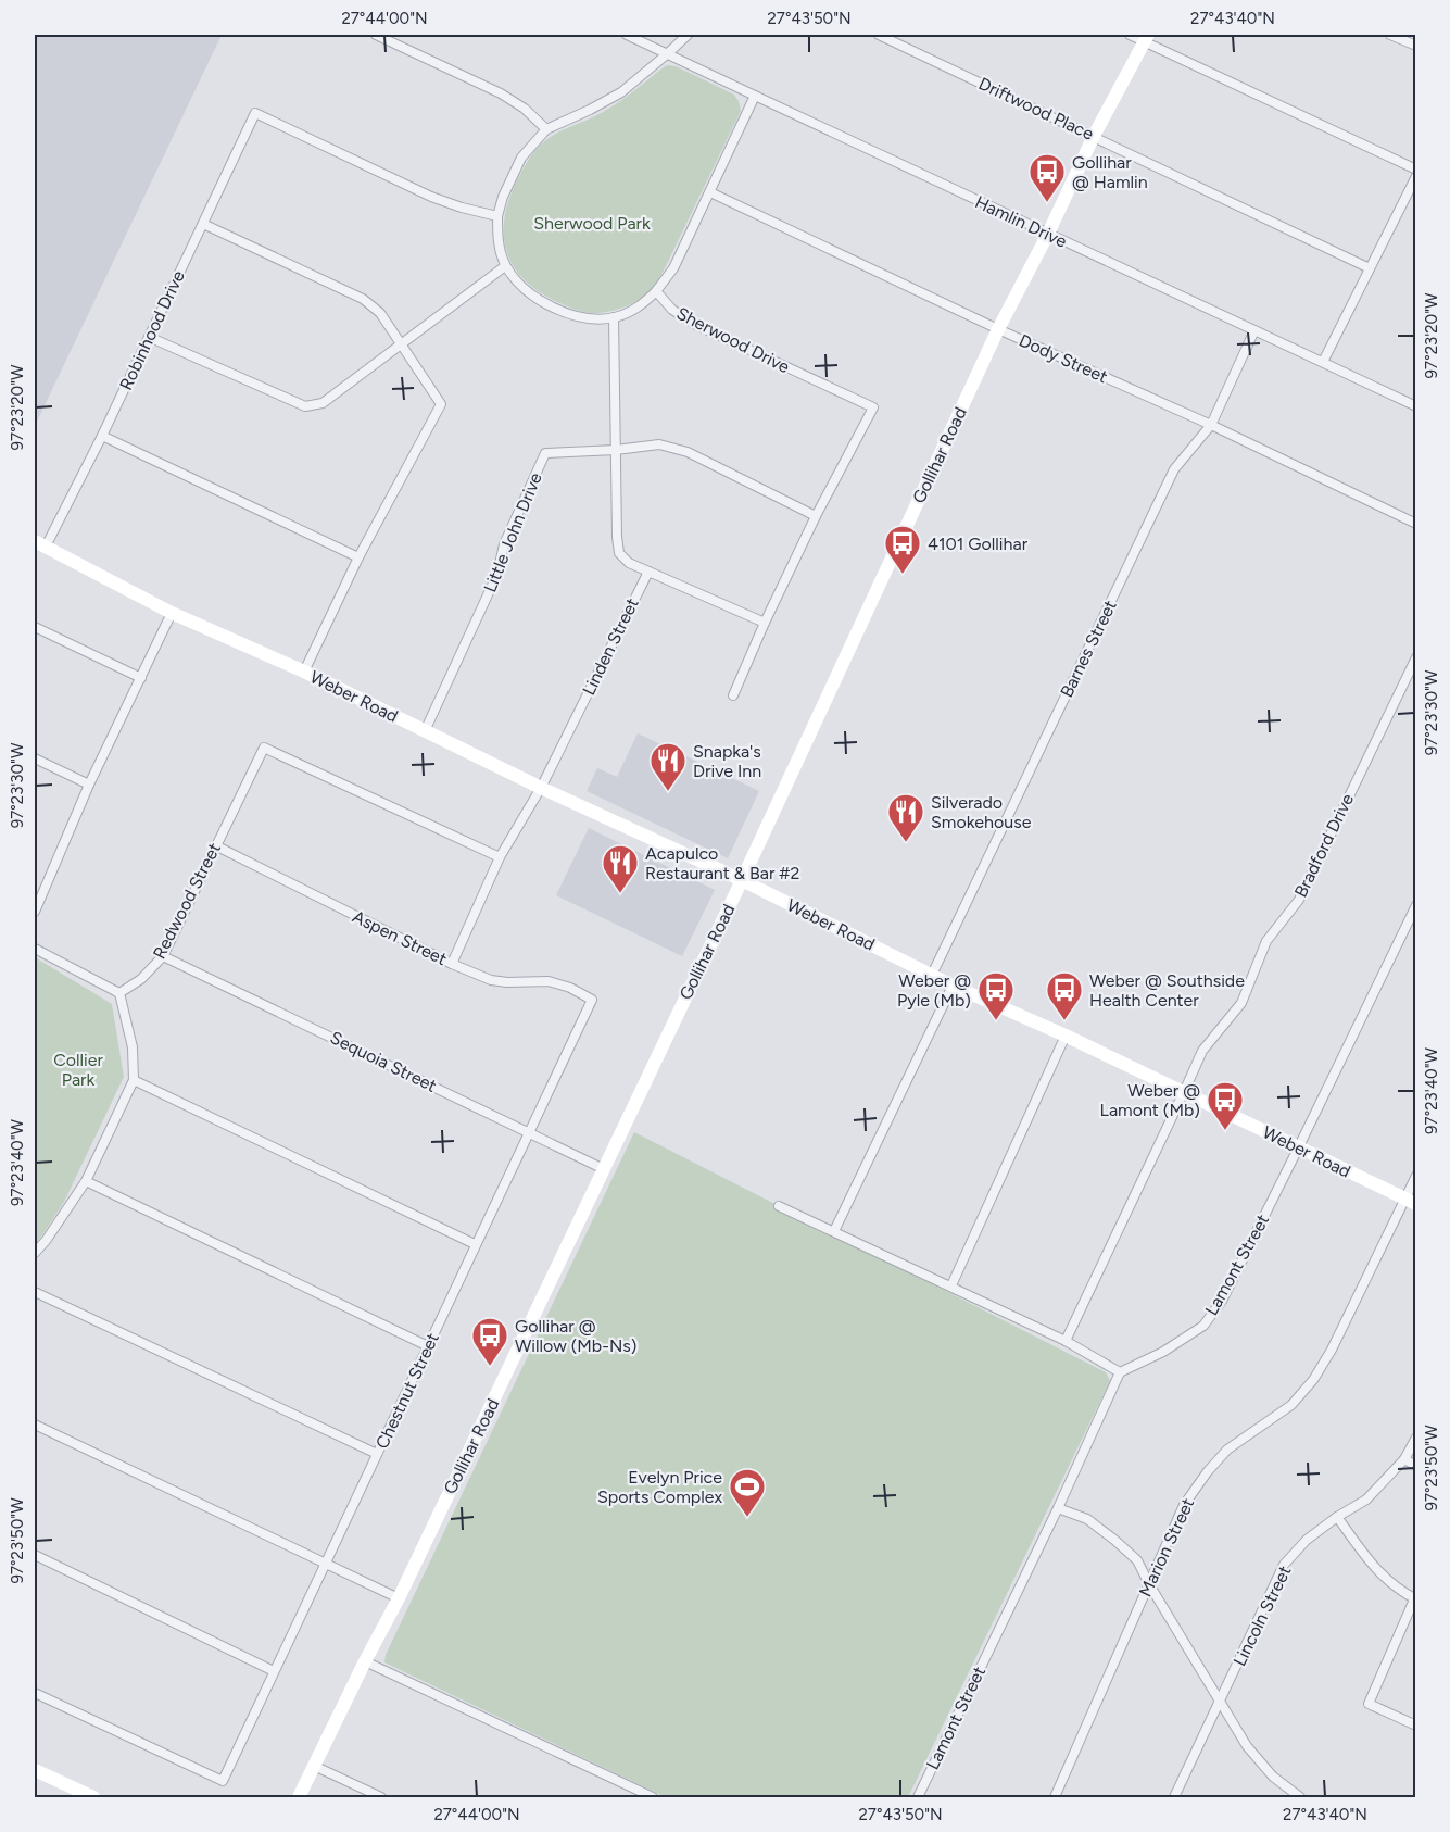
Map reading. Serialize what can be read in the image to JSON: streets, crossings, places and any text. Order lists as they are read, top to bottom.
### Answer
{
  "streets": {
    "main road": ["Gollihar Road", "Weber Road"],
    "street": [
      "Driftwood Place",
      "Hamlin Drive",
      "Robinhood Drive",
      "Sherwood Drive",
      "Dody Street",
      "Little John Drive",
      "Linden Street",
      "Barnes Street",
      "Bradford Drive",
      "Redwood Street",
      "Aspen Street",
      "Sequoia Street",
      "Lamont Street",
      "Chestnut Street",
      "Marion Street",
      "Lincoln Street"
    ]
  },
  "crossings": [
    ["Driftwood Place", "Gollihar Road"],
    ["Hamlin Drive", "Gollihar Road"],
    ["Hamlin Drive", "Barnes Street"],
    ["Robinhood Drive", "Weber Road"],
    ["Sherwood Drive", "Little John Drive"],
    ["Dody Street", "Gollihar Road"],
    ["Dody Street", "Barnes Street"],
    ["Gollihar Road", "Weber Road"],
    ["Gollihar Road", "Sequoia Street"],
    ["Little John Drive", "Weber Road"],
    ["Linden Street", "Weber Road"],
    ["Linden Street", "Redwood Street"],
    ["Linden Street", "Aspen Street"],
    ["Barnes Street", "Weber Road"],
    ["Weber Road", "Bradford Drive"],
    ["Weber Road", "Lamont Street"],
    ["Weber Road", "Marion Street"],
    ["Redwood Street", "Aspen Street"],
    ["Redwood Street", "Sequoia Street"],
    ["Aspen Street", "Chestnut Street"],
    ["Sequoia Street", "Chestnut Street"]
  ],
  "parks": ["Sherwood Park", "Collier Park"],
  "places": {
    "bus stop": [
      "Gollihar @ Hamlin",
      "4101 Gollihar",
      "Weber @ Pyle (Mb)",
      "Weber @ Southside Health Center",
      "Weber @ Lamont (Mb)",
      "Gollihar @ Willow (Mb-Ns)"
    ],
    "restaurant": ["Snapka's Drive Inn", "Silverado Smokehouse", "Acapulco Restaurant & Bar #2"],
    "sports": ["Evelyn Price Sports Complex"]
  },
  "coordinates": [
    "27°44'00\"N",
    "27°43'50\"N",
    "27°43'40\"N",
    "97°23'20\"W",
    "97°23'30\"W",
    "97°23'40\"W",
    "97°23'50\"W"
  ]
}
